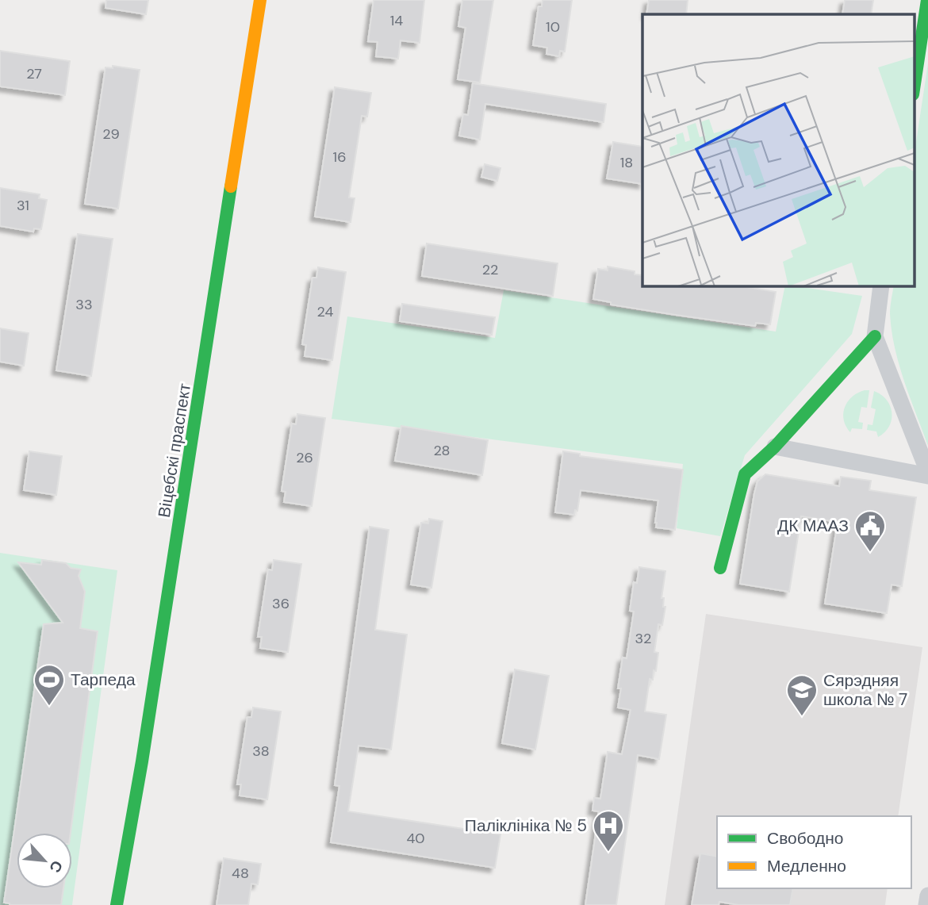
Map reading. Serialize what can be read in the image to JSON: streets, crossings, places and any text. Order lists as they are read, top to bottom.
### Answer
{
  "streets": {
    "main road": ["Віцебскі праспект"]
  },
  "places": {
    "public building": ["ДК МААЗ"],
    "sports": ["Тарпеда"],
    "school or university": ["Сярэдняя школа № 7"],
    "hospital": ["Паліклініка № 5"]
  },
  "house_numbers": [
    "14",
    "10",
    "27",
    "29",
    "16",
    "18",
    "31",
    "22",
    "33",
    "24",
    "28",
    "26",
    "36",
    "32",
    "38",
    "40",
    "48"
  ],
  "legend": ["Свободно", "Медленно"],
  "north": "bottom right"
}
